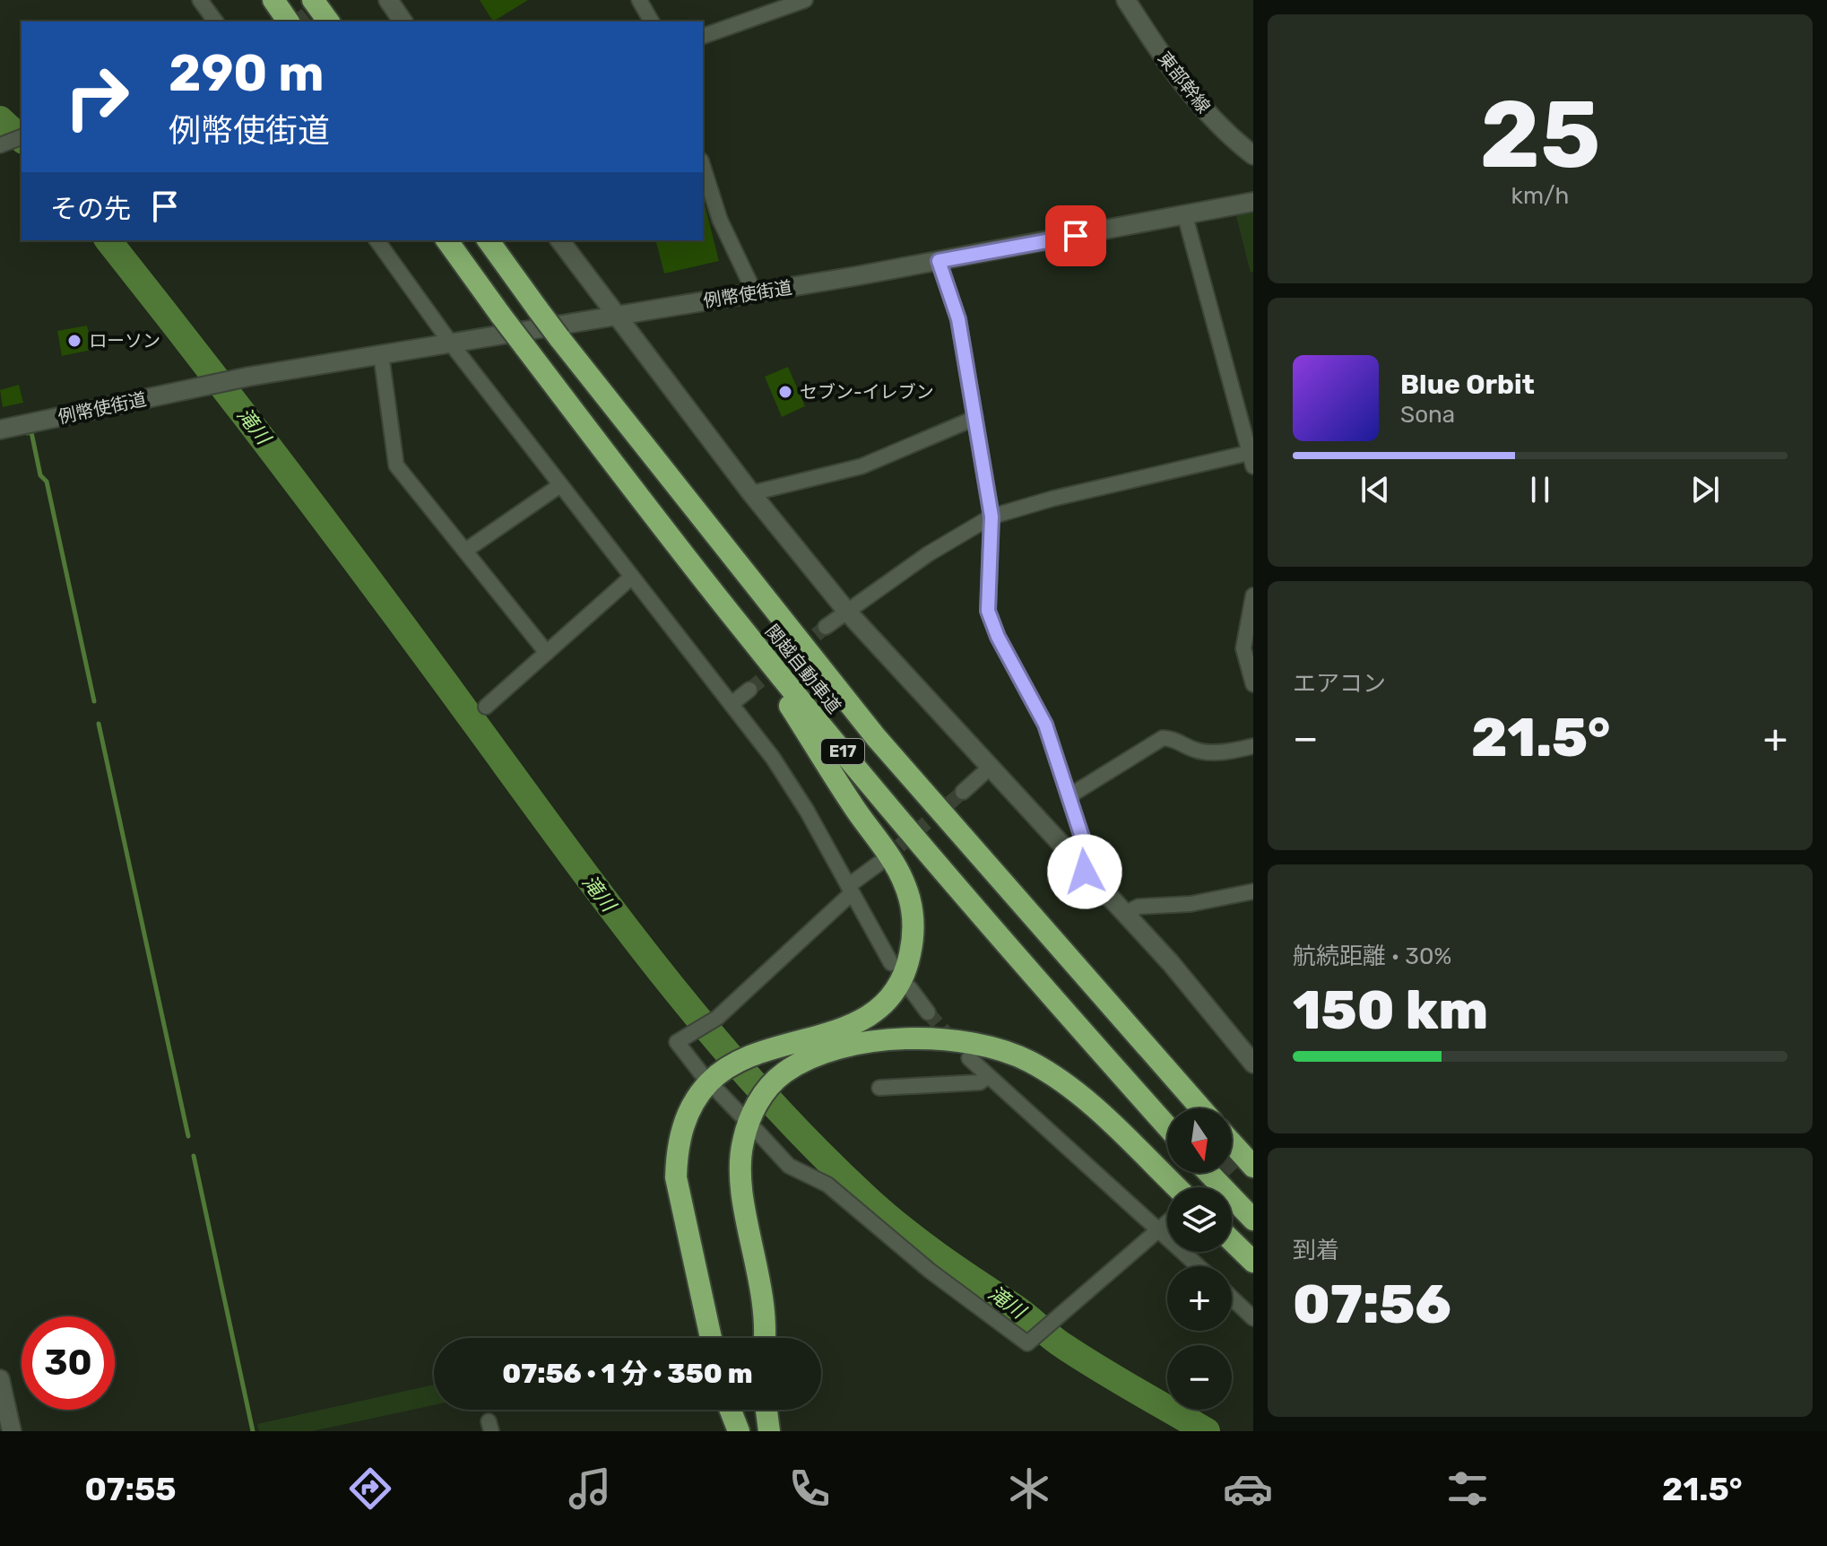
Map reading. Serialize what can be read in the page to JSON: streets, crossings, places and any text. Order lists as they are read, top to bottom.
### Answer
{
  "streets": {
    "highway": ["関越自動車道", "E17"],
    "street": ["東部幹線", "例幣使街道"]
  },
  "water": ["滝川"],
  "places": ["ローソン", "セブン-イレブン"],
  "north": "bottom",
  "page": {
    "tile": [
      ["25", "km/h"],
      "エアコン",
      ["航続距離 · 30%", "150 km"],
      ["到着", "07:56"]
    ],
    "turn": ["290 m", "例幣使街道"],
    "then": "その先",
    "song": ["Blue Orbit", "Sona"],
    "heat": ["−", "21.5°", "+"],
    "map_buttons": ["+", "−"],
    "limit": "30",
    "trip": "07:56 · 1 分 · 350 m",
    "tabs": ["07:55", "21.5°"]
  }
}
